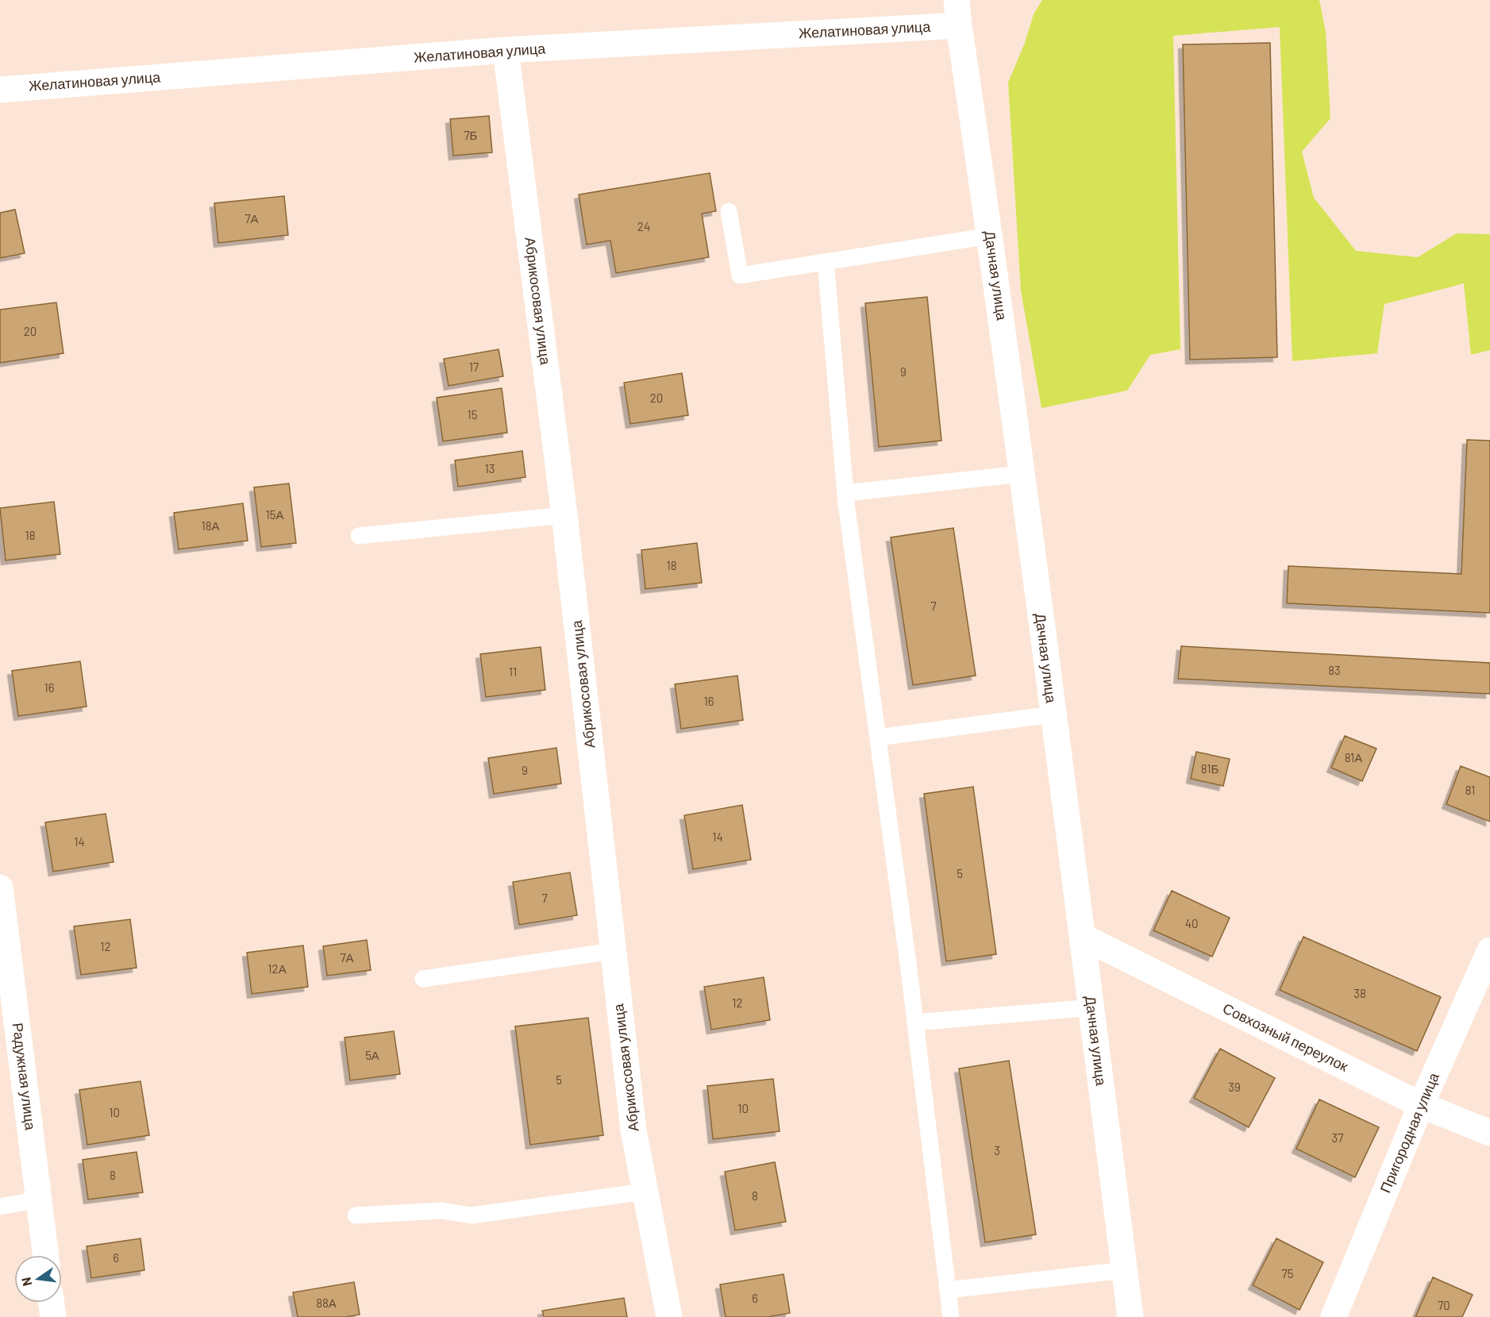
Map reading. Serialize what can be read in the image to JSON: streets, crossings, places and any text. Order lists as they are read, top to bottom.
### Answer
{
  "streets": {
    "street": [
      "Желатиновая улица",
      "Дачная улица",
      "Абрикосовая улица",
      "Совхозный переулок",
      "Радужная улица",
      "Пригородная улица"
    ]
  },
  "crossings": [
    ["Желатиновая улица", "Дачная улица"],
    ["Желатиновая улица", "Абрикосовая улица"],
    ["Дачная улица", "Совхозный переулок"],
    ["Совхозный переулок", "Пригородная улица"]
  ],
  "house_numbers": [
    "7Б",
    "7А",
    "24",
    "20",
    "17",
    "9",
    "20",
    "15",
    "13",
    "15А",
    "18А",
    "18",
    "18",
    "7",
    "83",
    "11",
    "16",
    "16",
    "81А",
    "81Б",
    "9",
    "81",
    "14",
    "14",
    "5",
    "7",
    "40",
    "12",
    "7А",
    "12А",
    "38",
    "12",
    "5А",
    "5",
    "39",
    "10",
    "10",
    "37",
    "3",
    "8",
    "8",
    "6",
    "75",
    "6",
    "88А",
    "70"
  ],
  "north": "left"
}
